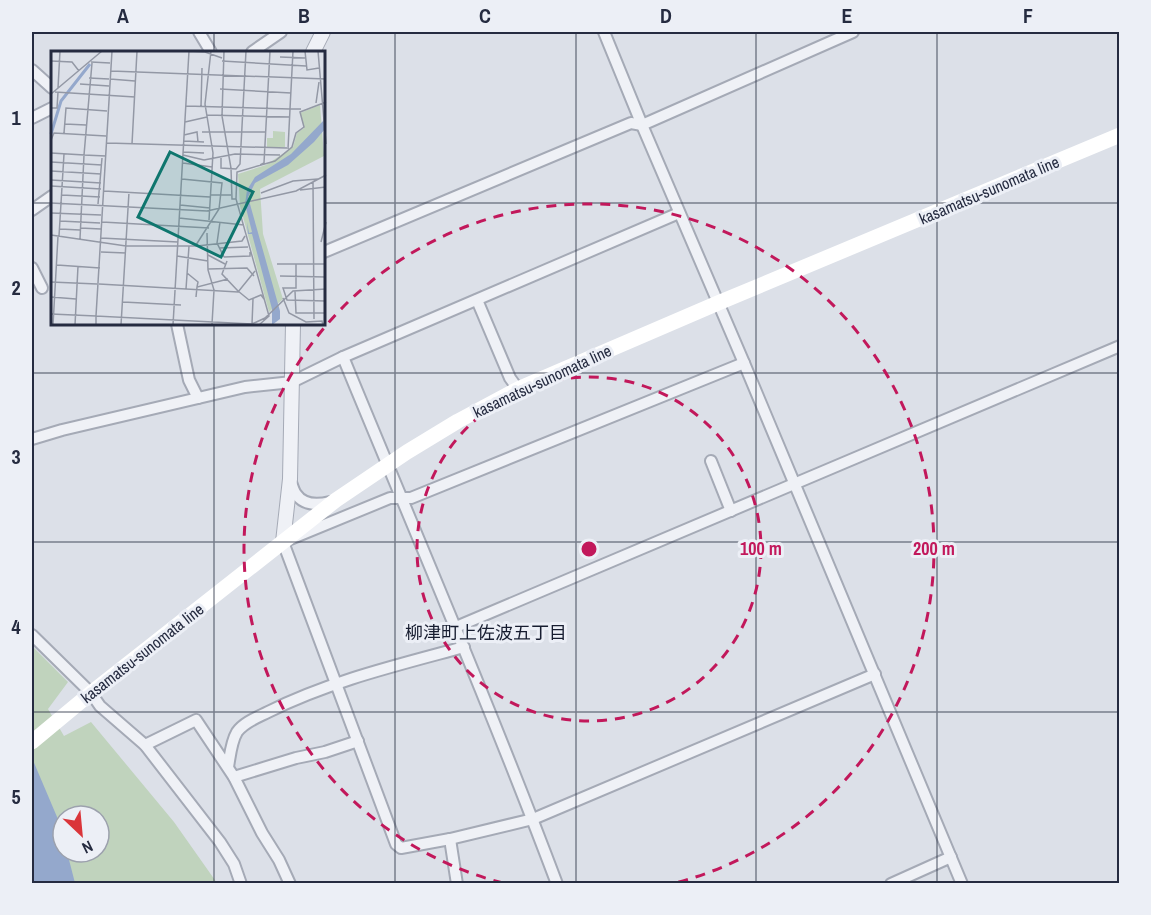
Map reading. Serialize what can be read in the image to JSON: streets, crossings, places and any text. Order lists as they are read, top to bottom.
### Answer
{
  "streets": {
    "main road": ["kasamatsu-sunomata line"]
  },
  "districts": ["柳津町上佐波五丁目"],
  "north": "bottom right",
  "grid": {
    "columns": [
      "A",
      "B",
      "C",
      "D",
      "E",
      "F"
    ],
    "rows": [
      "1",
      "2",
      "3",
      "4",
      "5"
    ]
  },
  "rings": ["100 m", "200 m"]
}
